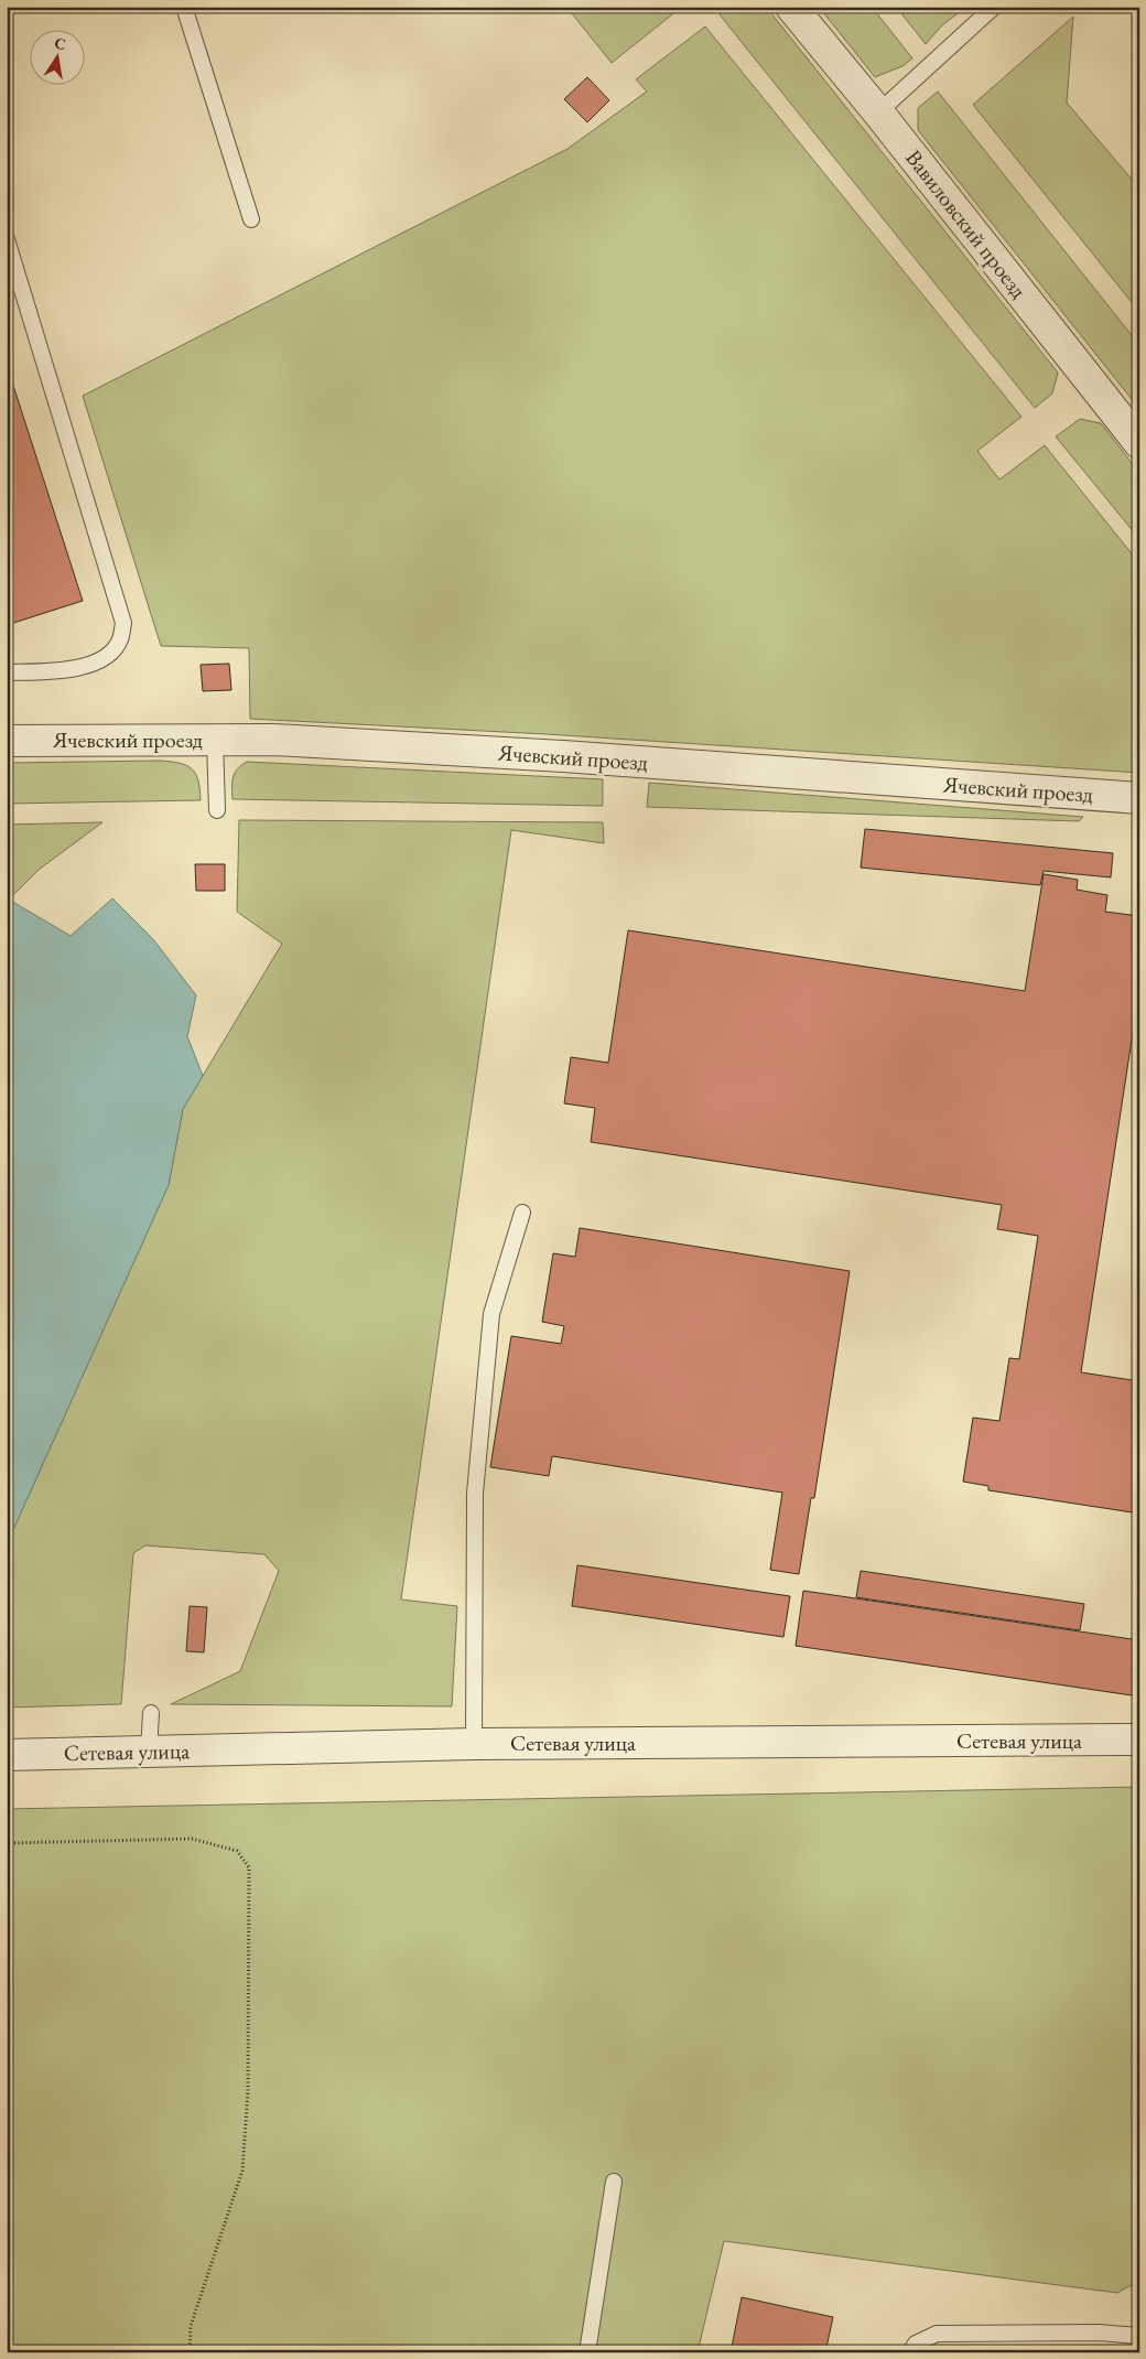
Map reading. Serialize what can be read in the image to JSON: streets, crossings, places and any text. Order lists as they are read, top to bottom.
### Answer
{
  "streets": {
    "street": ["Вавиловский проезд", "Ячевский проезд", "Сетевая улица"]
  },
  "north": "top"
}
